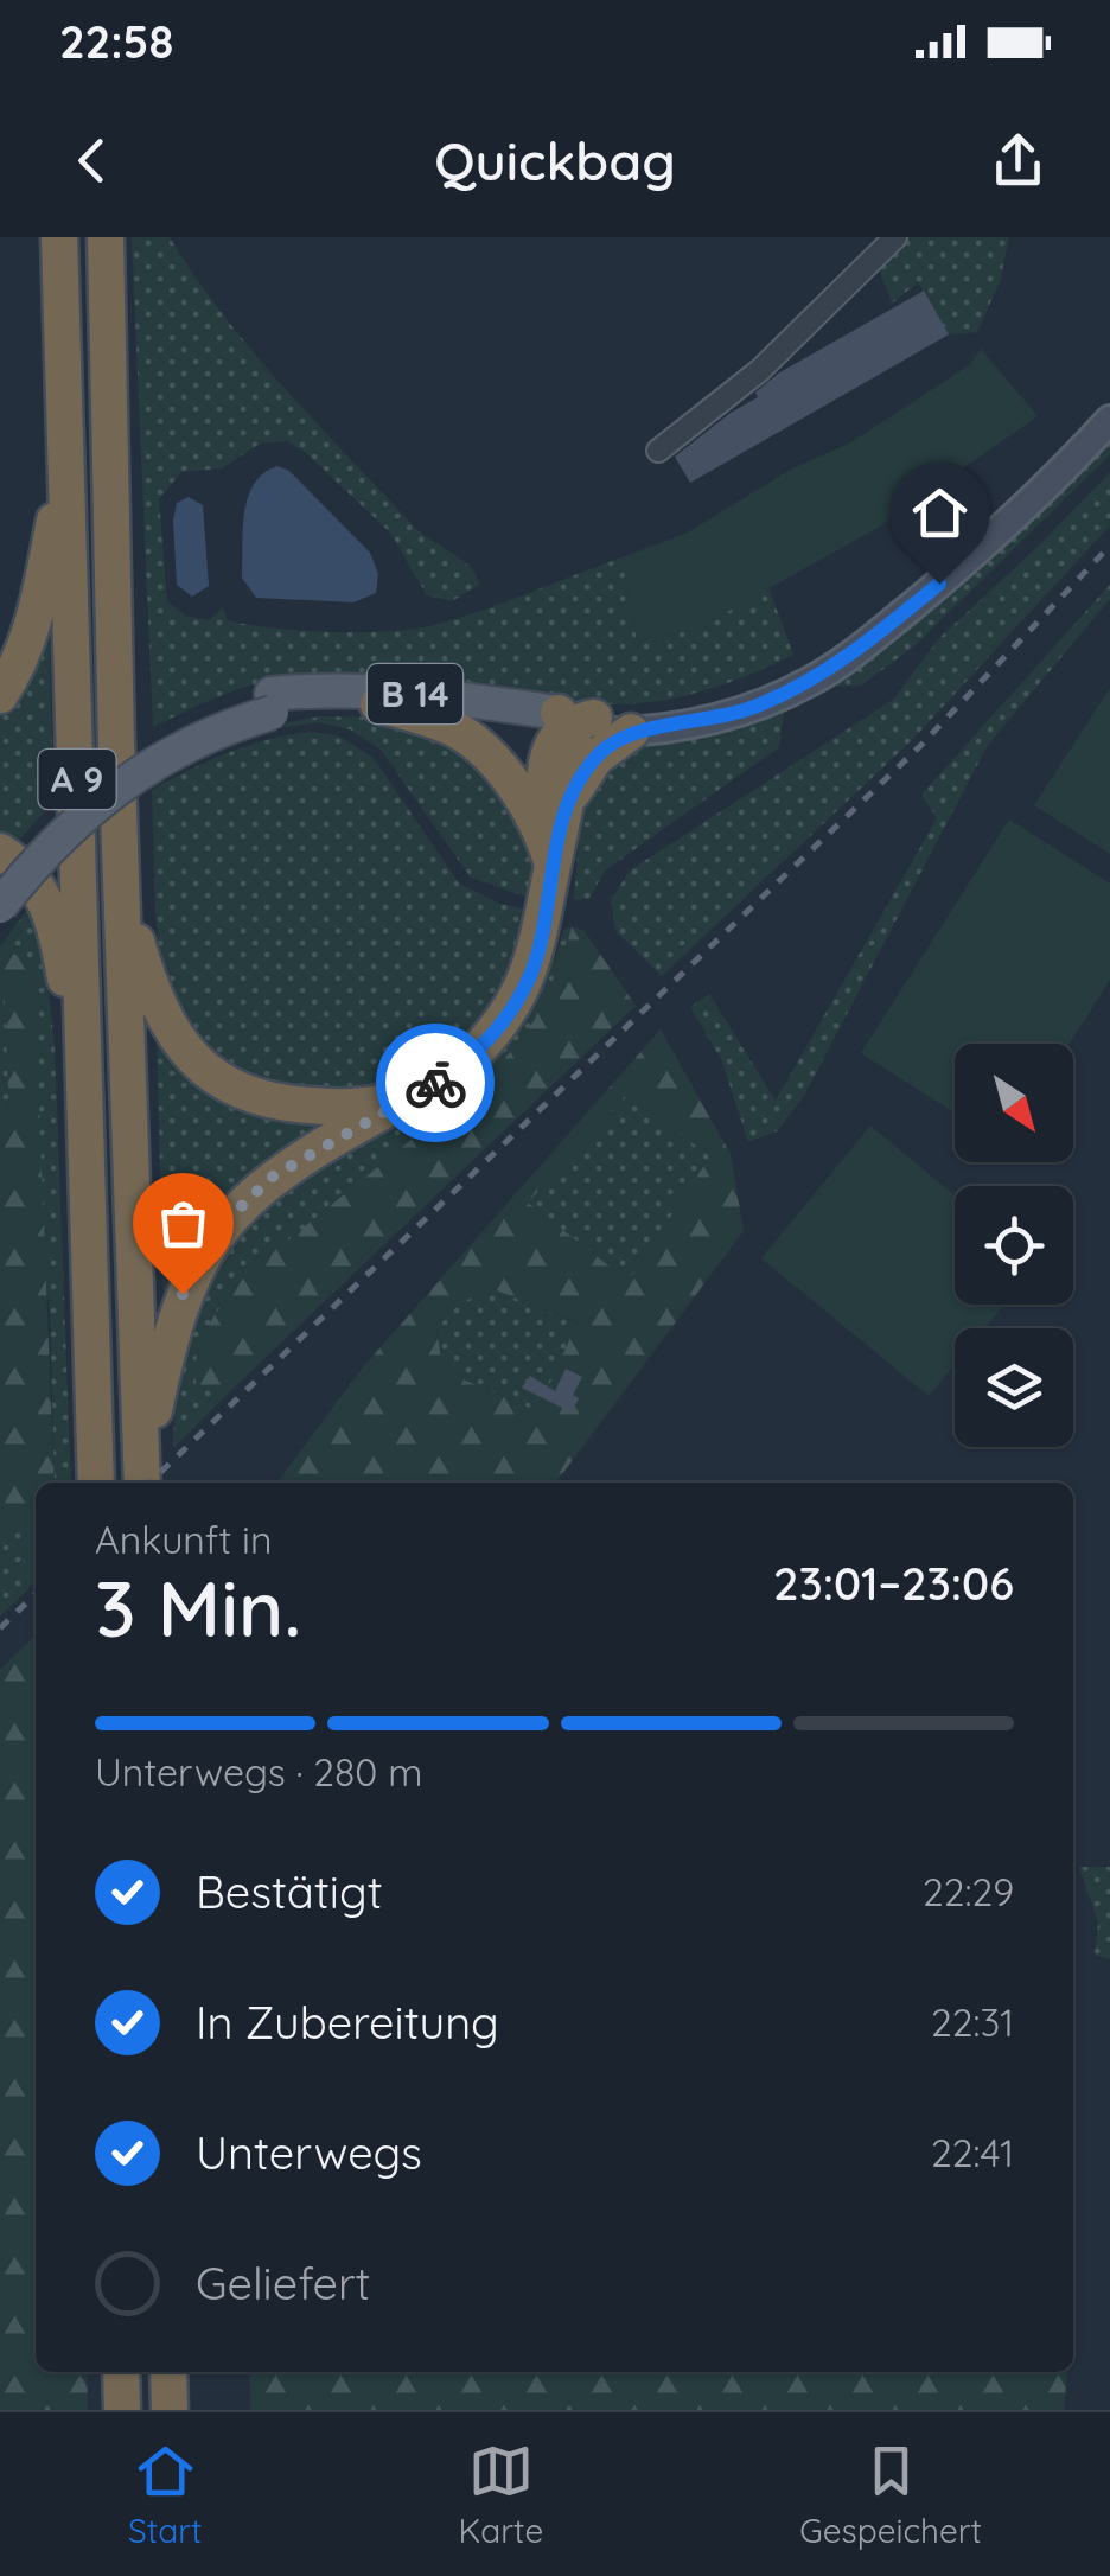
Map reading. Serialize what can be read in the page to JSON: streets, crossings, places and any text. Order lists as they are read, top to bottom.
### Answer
{
  "streets": {
    "highway": ["A 9"],
    "main road": ["B 14"]
  },
  "north": "bottom right",
  "page": {
    "status": "22:58",
    "header": "Quickbag",
    "heading": ["3 Min.", "Ankunft in", "23:01–23:06"],
    "bar": "Unterwegs · 280 m",
    "list": [
      ["Bestätigt", "22:29"],
      ["In Zubereitung", "22:31"],
      ["Unterwegs", "22:41"],
      "Geliefert"
    ],
    "tabs": ["Start", "Karte", "Gespeichert"]
  }
}
